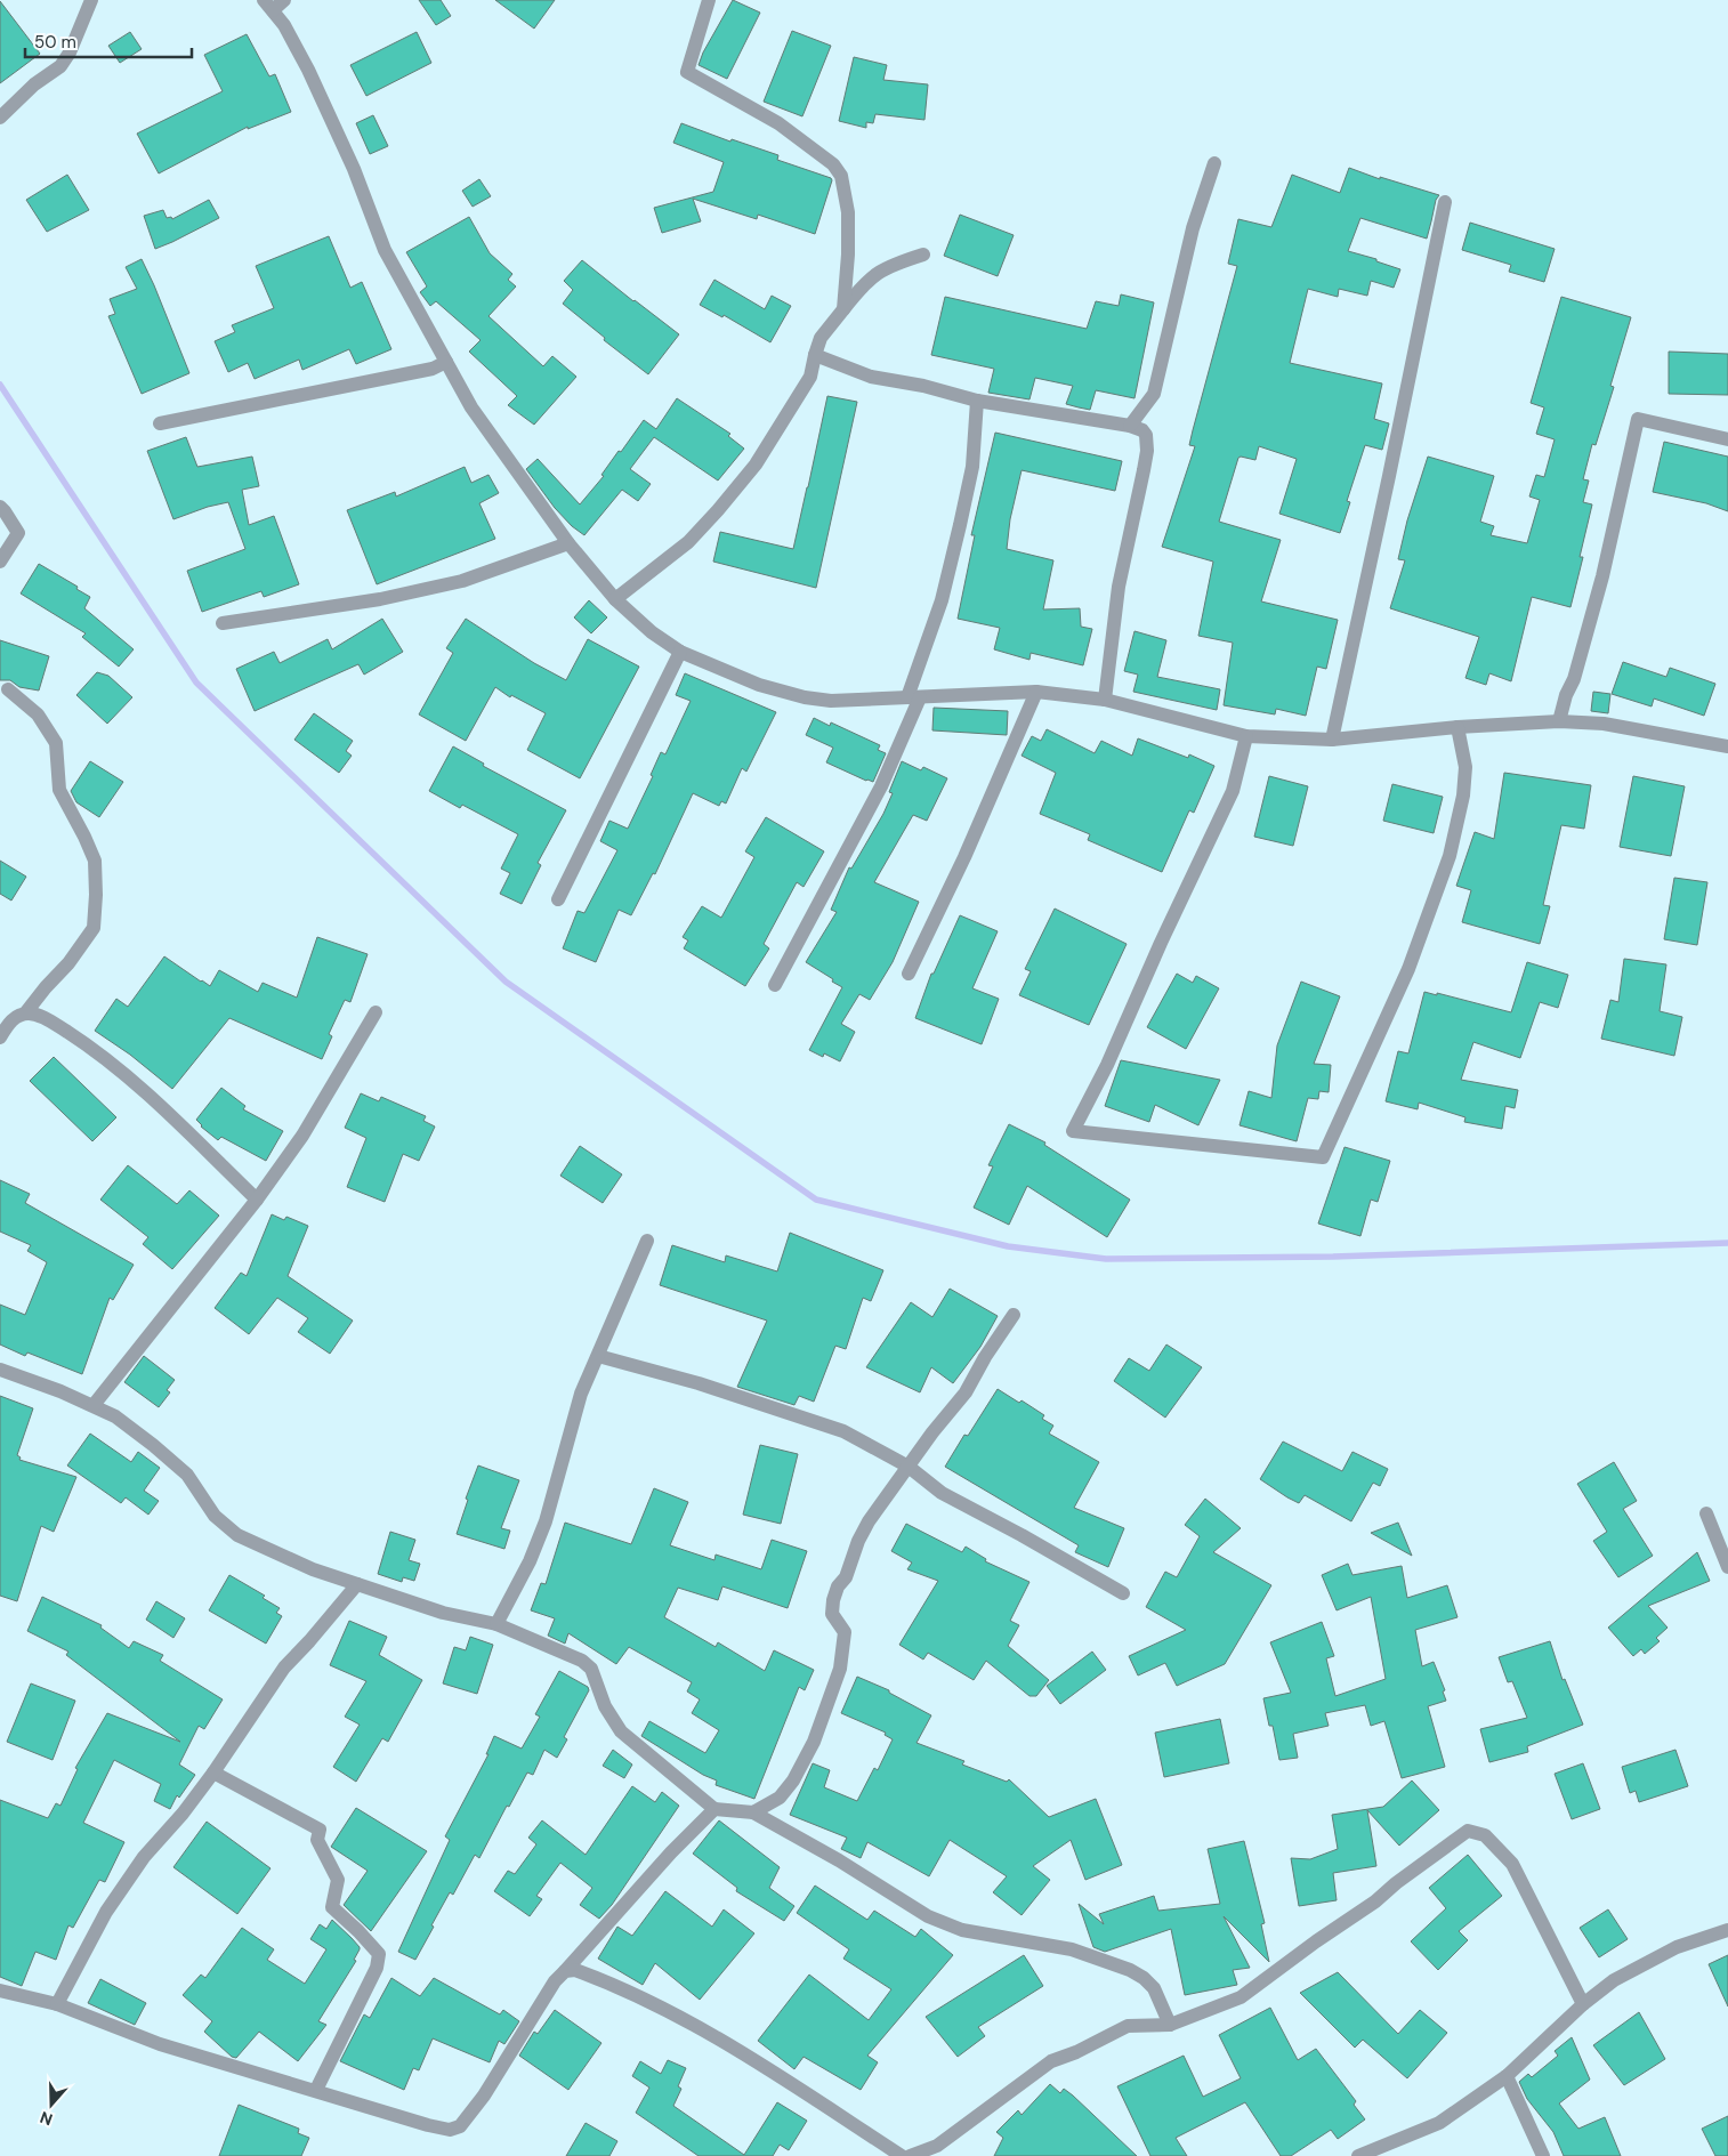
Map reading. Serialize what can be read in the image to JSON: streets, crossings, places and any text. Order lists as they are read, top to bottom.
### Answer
{
  "scale_bar": "50 m",
  "north": "bottom"
}
